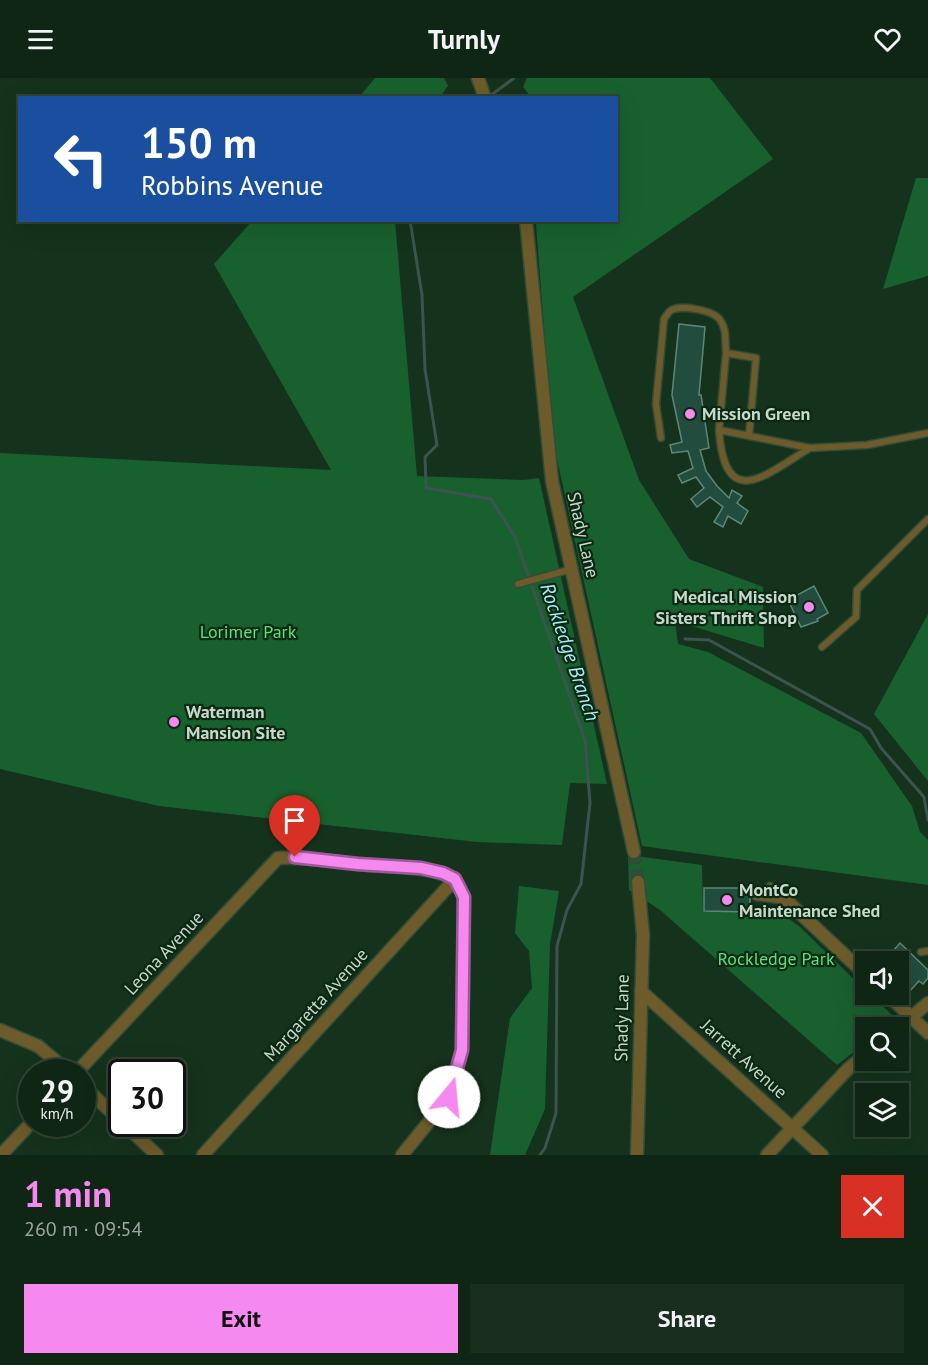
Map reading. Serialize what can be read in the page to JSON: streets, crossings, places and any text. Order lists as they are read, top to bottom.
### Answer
{
  "streets": {
    "street": [
      "Shady Lane",
      "Leona Avenue",
      "Margaretta Avenue",
      "Jarrett Avenue"
    ]
  },
  "crossings": [
    ["Shady Lane", "Jarrett Avenue"],
    ["Leona Avenue", "Margaretta Avenue"]
  ],
  "water": ["Rockledge Branch"],
  "parks": ["Lorimer Park", "Rockledge Park"],
  "places": [
    "Mission Green",
    "Medical Mission Sisters Thrift Shop",
    "Waterman Mansion Site",
    "MontCo Maintenance Shed"
  ],
  "page": {
    "header": "Turnly",
    "turn": ["150 m", "Robbins Avenue"],
    "speed": "29 km/h",
    "limit": "30",
    "heading": ["1 min", "260 m · 09:54"],
    "buttons": ["Exit", "Share"]
  }
}
